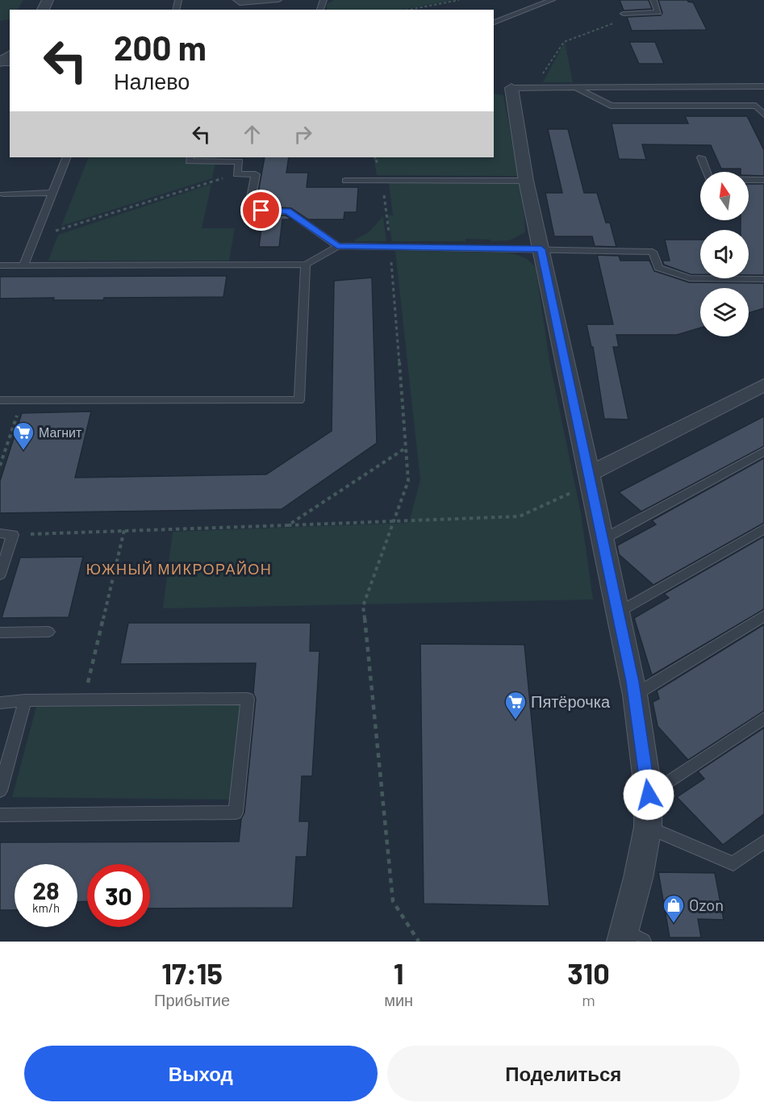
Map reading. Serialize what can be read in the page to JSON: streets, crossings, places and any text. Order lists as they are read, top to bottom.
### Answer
{
  "districts": ["ЮЖНЫЙ МИКРОРАЙОН"],
  "places": {
    "supermarket": ["Магнит", "Пятёрочка"],
    "shop": ["Ozon"]
  },
  "north": "top",
  "page": {
    "turn": ["200 m", "Налево"],
    "speed": "28 km/h",
    "limit": "30",
    "eta": [
      "17:15",
      "Прибытие",
      "1",
      "мин",
      "310",
      "m"
    ],
    "buttons": ["Выход", "Поделиться"]
  }
}
